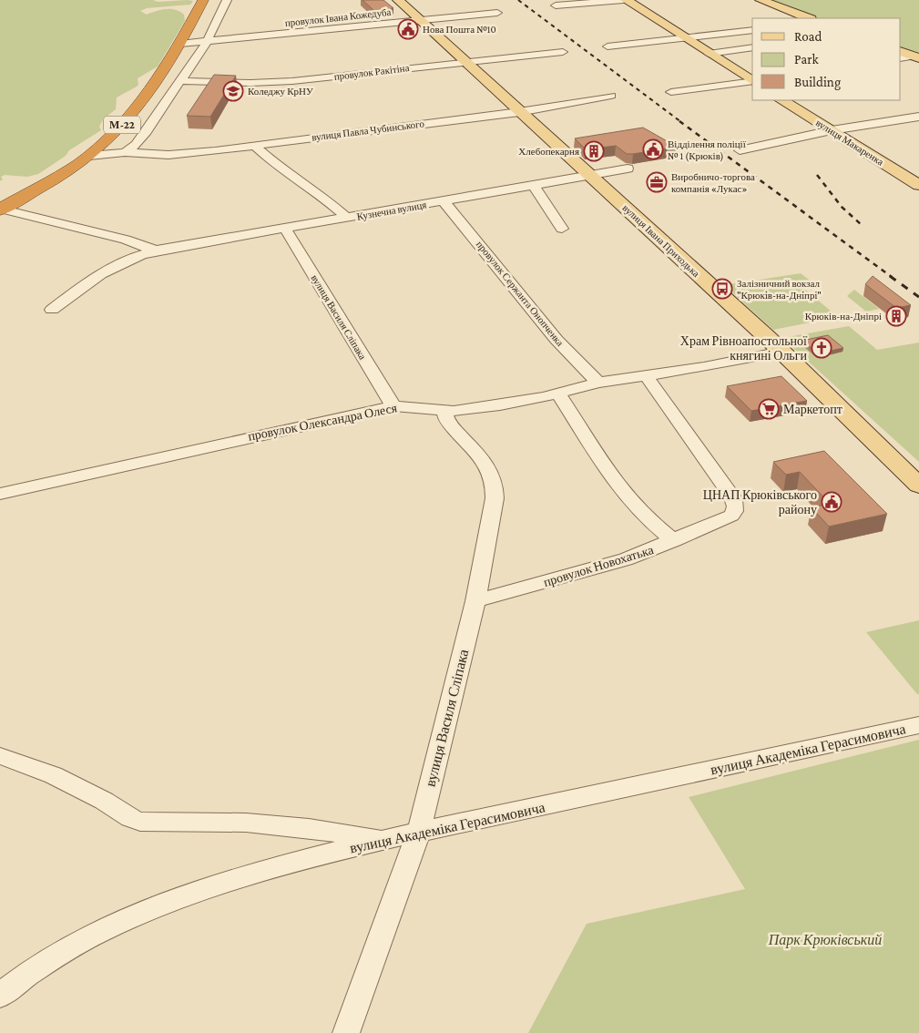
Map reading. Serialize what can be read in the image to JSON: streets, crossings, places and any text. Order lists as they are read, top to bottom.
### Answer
{
  "streets": {
    "highway": ["М-22"],
    "main road": ["вулиця Макаренка", "вулиця Івана Приходька"],
    "street": [
      "провулок Івана Кожедуба",
      "провулок Ракітіна",
      "вулиця Павла Чубинського",
      "Кузнечна вулиця",
      "провулок Сержанта Онопченка",
      "вулиця Василя Сліпака",
      "провулок Олександра Олеся",
      "провулок Новохатька",
      "вулиця Академіка Герасимовича"
    ]
  },
  "crossings": [
    ["провулок Івана Кожедуба", "М-22"],
    ["провулок Івана Кожедуба", "вулиця Івана Приходька"],
    ["провулок Ракітіна", "вулиця Івана Приходька"],
    ["М-22", "вулиця Павла Чубинського"],
    ["М-22", "Кузнечна вулиця"],
    ["вулиця Павла Чубинського", "вулиця Івана Приходька"],
    ["Кузнечна вулиця", "вулиця Івана Приходька"],
    ["Кузнечна вулиця", "провулок Сержанта Онопченка"],
    ["Кузнечна вулиця", "вулиця Василя Сліпака"],
    ["вулиця Івана Приходька", "провулок Олександра Олеся"],
    ["провулок Сержанта Онопченка", "провулок Олександра Олеся"],
    ["вулиця Василя Сліпака", "провулок Олександра Олеся"],
    ["вулиця Василя Сліпака", "провулок Новохатька"],
    ["вулиця Василя Сліпака", "вулиця Академіка Герасимовича"],
    ["провулок Олександра Олеся", "провулок Новохатька"]
  ],
  "parks": ["Парк Крюківський"],
  "places": {
    "public building": ["Нова Пошта №10", "Відділення поліції № 1 (Крюків)", "ЦНАП Крюківського району"],
    "school or university": ["Коледжу КрНУ"],
    "building": ["Хлебопекарня", "Крюків-на-Дніпрі"],
    "office": ["Виробничо-торгова компанія «Лукас»"],
    "bus stop": ["Залізничний вокзал \"Крюкiв-на-Днiпрi\""],
    "church": ["Храм Рівноапостольної княгині Ольги"],
    "supermarket": ["Маркетопт"]
  },
  "legend": ["Road", "Park", "Building"]
}
